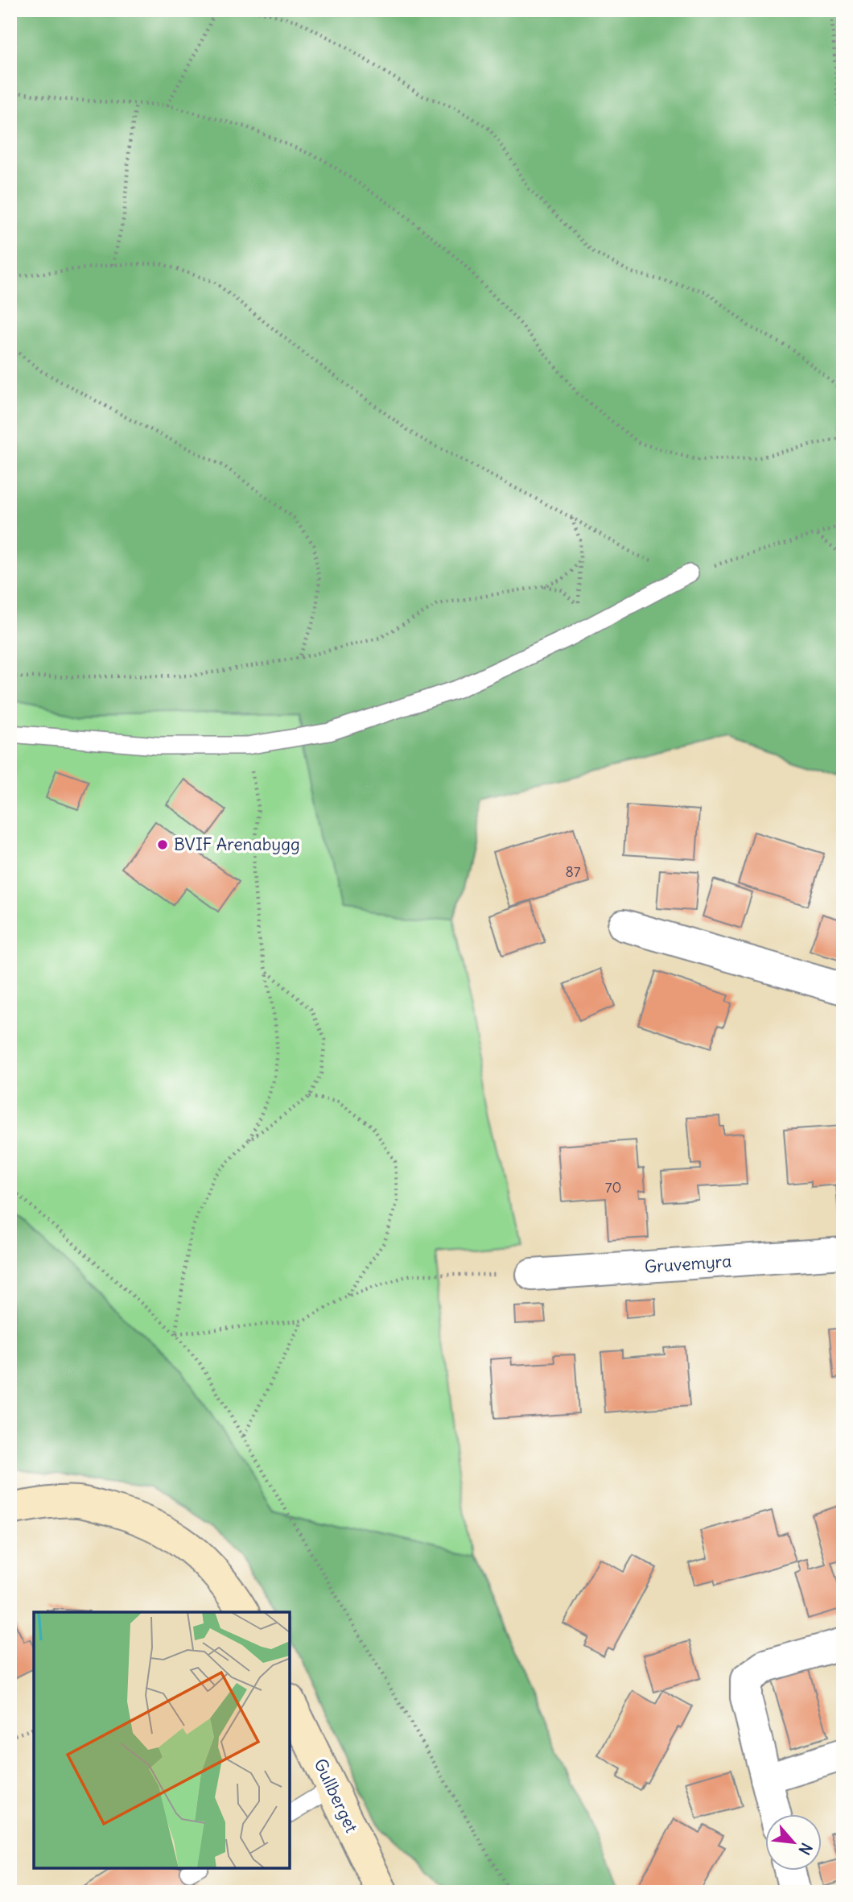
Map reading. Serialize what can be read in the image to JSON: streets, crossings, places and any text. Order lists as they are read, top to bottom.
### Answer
{
  "streets": {
    "street": ["Gruvemyra", "Gullberget"]
  },
  "places": ["BVIF Arenabygg"],
  "house_numbers": ["87", "70"],
  "north": "bottom right"
}
